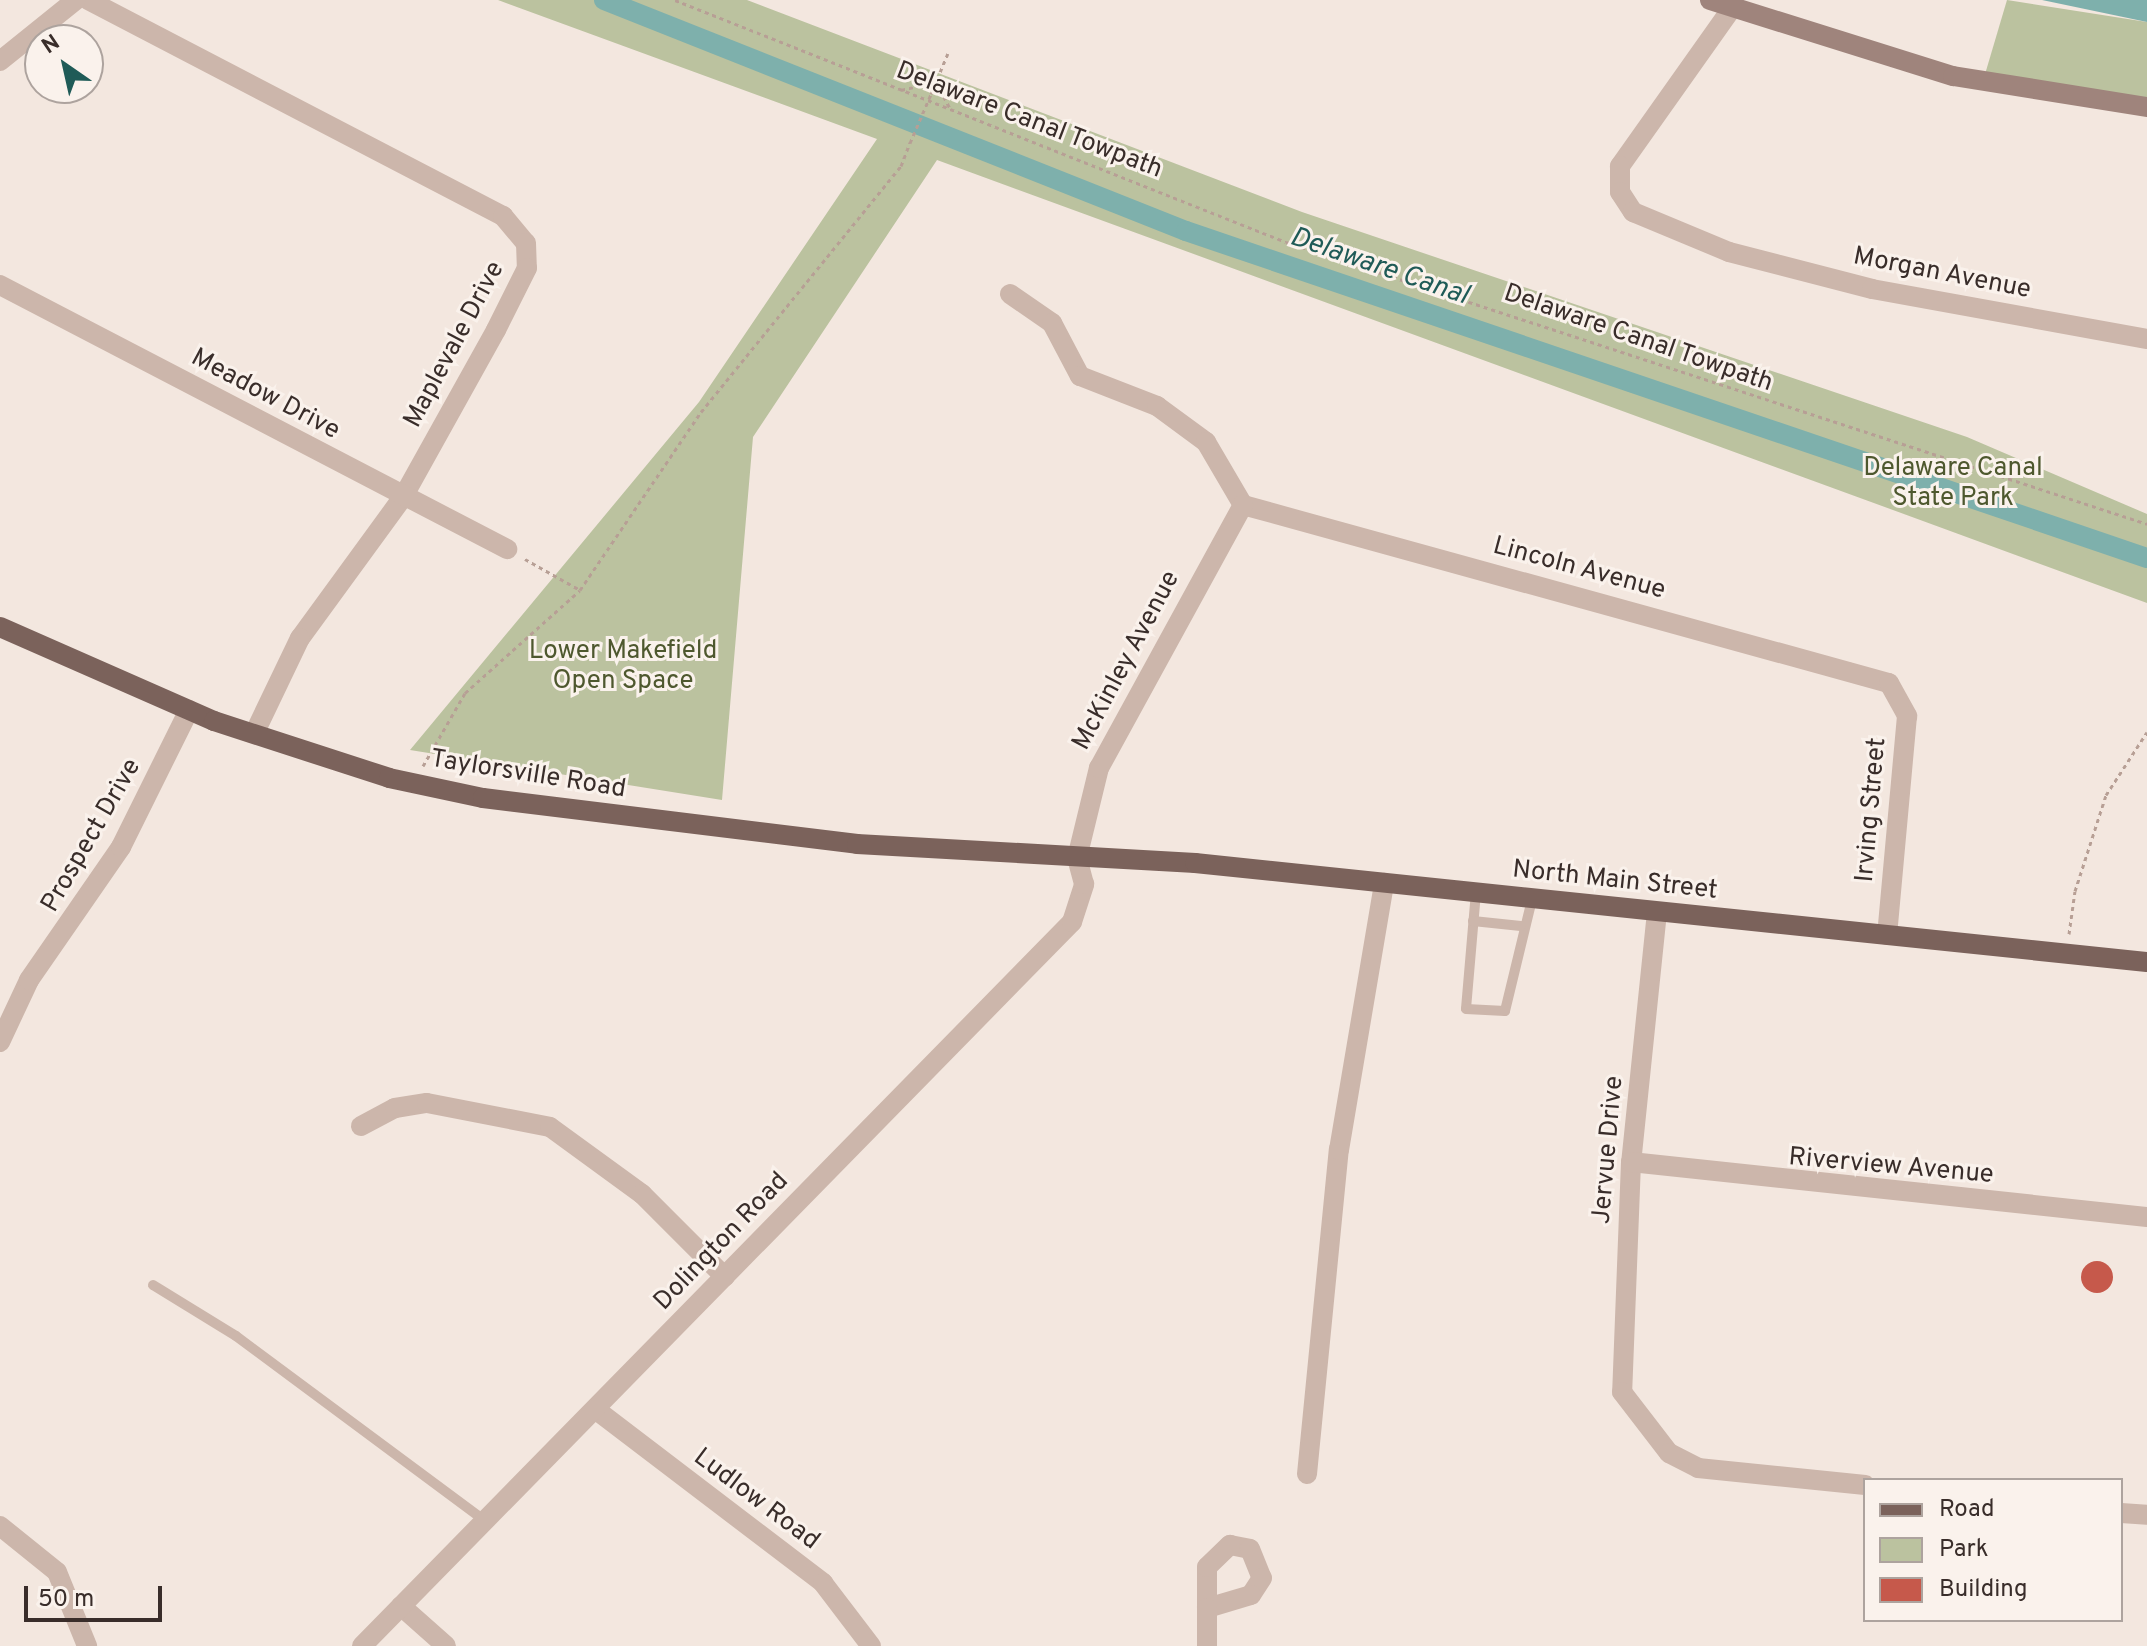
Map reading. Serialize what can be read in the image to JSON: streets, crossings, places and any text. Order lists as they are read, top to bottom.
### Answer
{
  "streets": {
    "main road": ["Taylorsville Road", "North Main Street"],
    "street": [
      "Morgan Avenue",
      "Maplevale Drive",
      "Meadow Drive",
      "Lincoln Avenue",
      "McKinley Avenue",
      "Irving Street",
      "Prospect Drive",
      "Jervue Drive",
      "Riverview Avenue",
      "Dolington Road",
      "Ludlow Road"
    ],
    "path": ["Delaware Canal Towpath"]
  },
  "crossings": [
    ["Maplevale Drive", "Meadow Drive"],
    ["Maplevale Drive", "Taylorsville Road"],
    ["Lincoln Avenue", "McKinley Avenue"],
    ["Lincoln Avenue", "Irving Street"],
    ["McKinley Avenue", "Taylorsville Road"],
    ["McKinley Avenue", "North Main Street"],
    ["McKinley Avenue", "Dolington Road"],
    ["Taylorsville Road", "Prospect Drive"],
    ["Taylorsville Road", "North Main Street"],
    ["Taylorsville Road", "Dolington Road"],
    ["Irving Street", "North Main Street"],
    ["North Main Street", "Jervue Drive"],
    ["North Main Street", "Dolington Road"],
    ["Jervue Drive", "Riverview Avenue"],
    ["Dolington Road", "Ludlow Road"]
  ],
  "water": ["Delaware Canal"],
  "parks": ["Delaware Canal State Park", "Lower Makefield Open Space"],
  "legend": ["Road", "Park", "Building"],
  "scale_bar": "50 m",
  "north": "top left"
}
